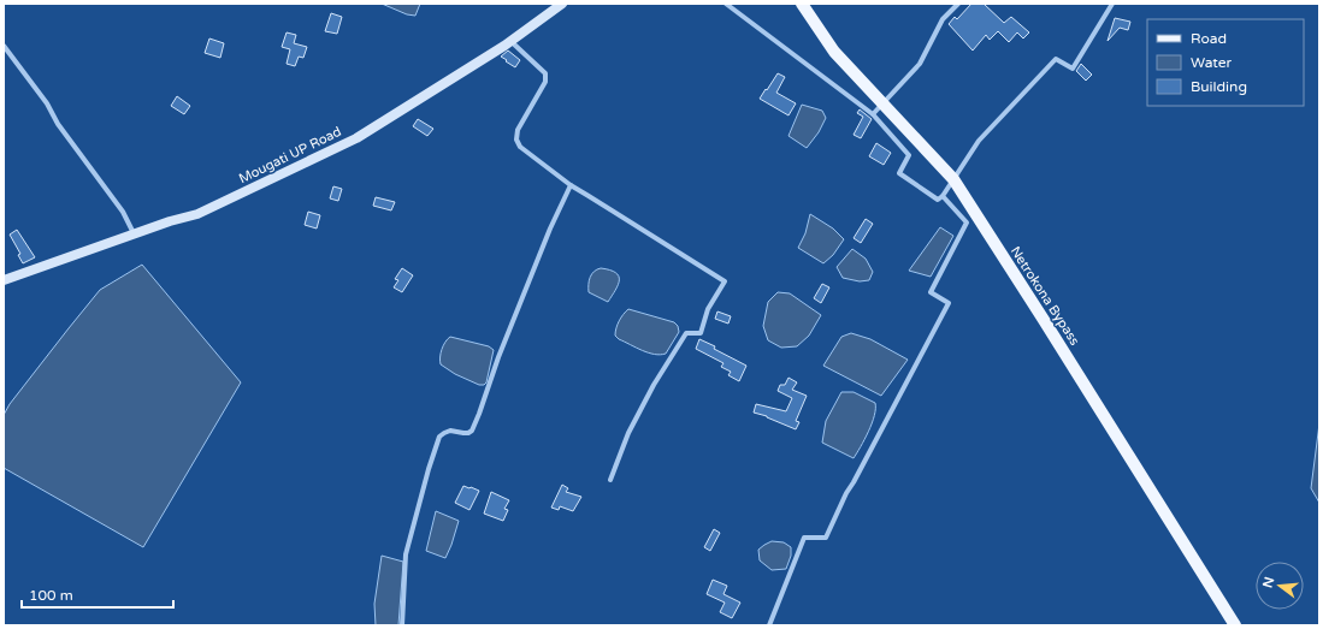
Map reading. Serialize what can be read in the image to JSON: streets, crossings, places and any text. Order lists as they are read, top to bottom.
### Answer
{
  "streets": {
    "main road": ["Netrokona Bypass"],
    "street": ["Mougati UP Road"]
  },
  "legend": ["Road", "Water", "Building"],
  "scale_bar": "100 m",
  "north": "left"
}
